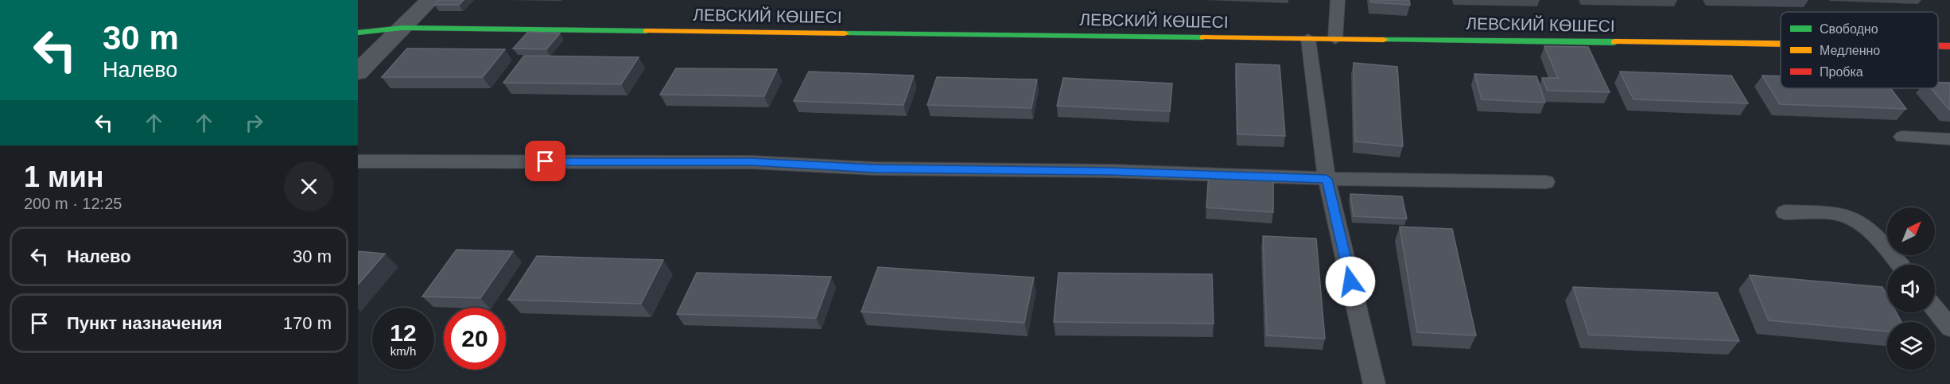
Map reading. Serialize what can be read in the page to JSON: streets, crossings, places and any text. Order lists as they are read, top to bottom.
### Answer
{
  "streets": {
    "street": ["ЛЕВСКИЙ КӨШЕСІ"]
  },
  "legend": ["Свободно", "Медленно", "Пробка"],
  "north": "top right",
  "page": {
    "turn": ["30 m", "Налево"],
    "heading": ["1 мин", "200 m · 12:25"],
    "list": [
      {
        "name": "Налево",
        "value": "30 m"
      },
      {
        "name": "Пункт назначения",
        "value": "170 m"
      }
    ],
    "speed": "12 km/h",
    "limit": "20"
  }
}
